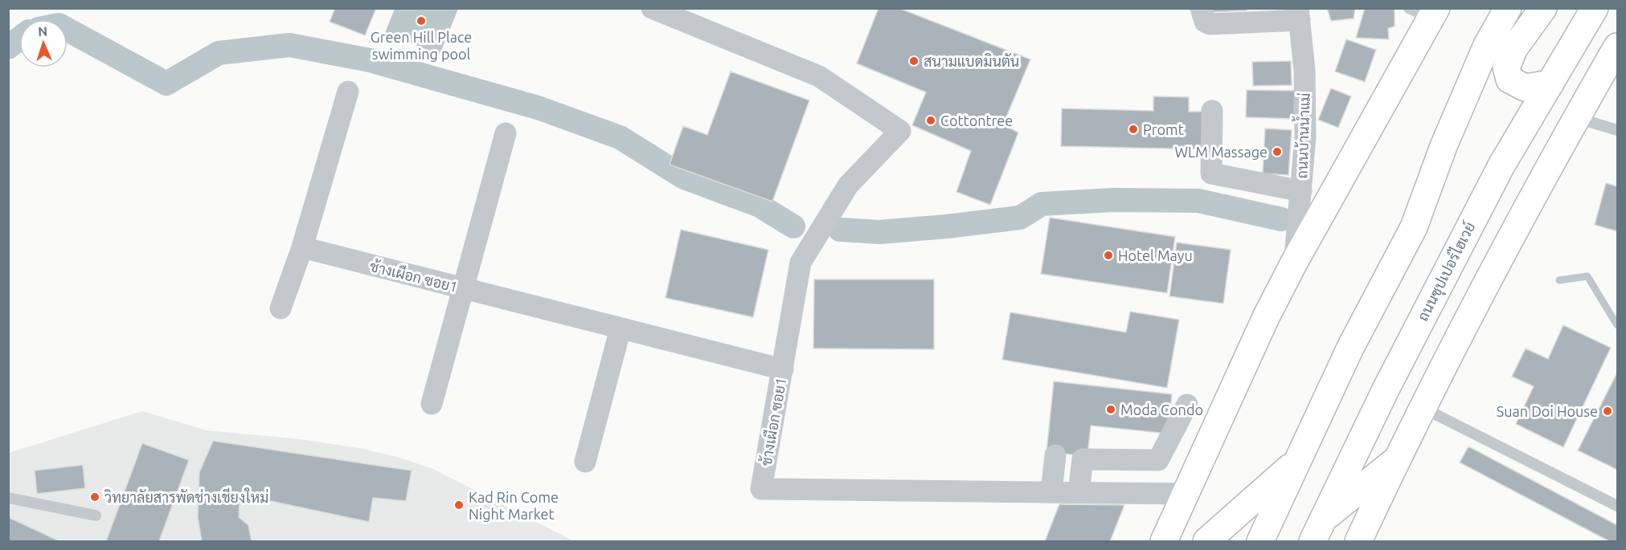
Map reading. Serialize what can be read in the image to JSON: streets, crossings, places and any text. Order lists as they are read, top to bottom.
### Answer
{
  "streets": {
    "main road": ["ถนนซุปเปอร์ไฮเวย์"],
    "street": ["ถนนบ้านน้ำแม่", "ช้างเผือก ซอย1"]
  },
  "places": [
    "Green Hill Place swimming pool",
    "สนามแบดมินตัน",
    "Cottontree",
    "Promt",
    "WLM Massage",
    "Hotel Mayu",
    "Moda Condo",
    "Suan Doi House",
    "วิทยาลัยสารพัดช่างเชียงใหม่",
    "Kad Rin Come Night Market"
  ],
  "north": "top"
}
